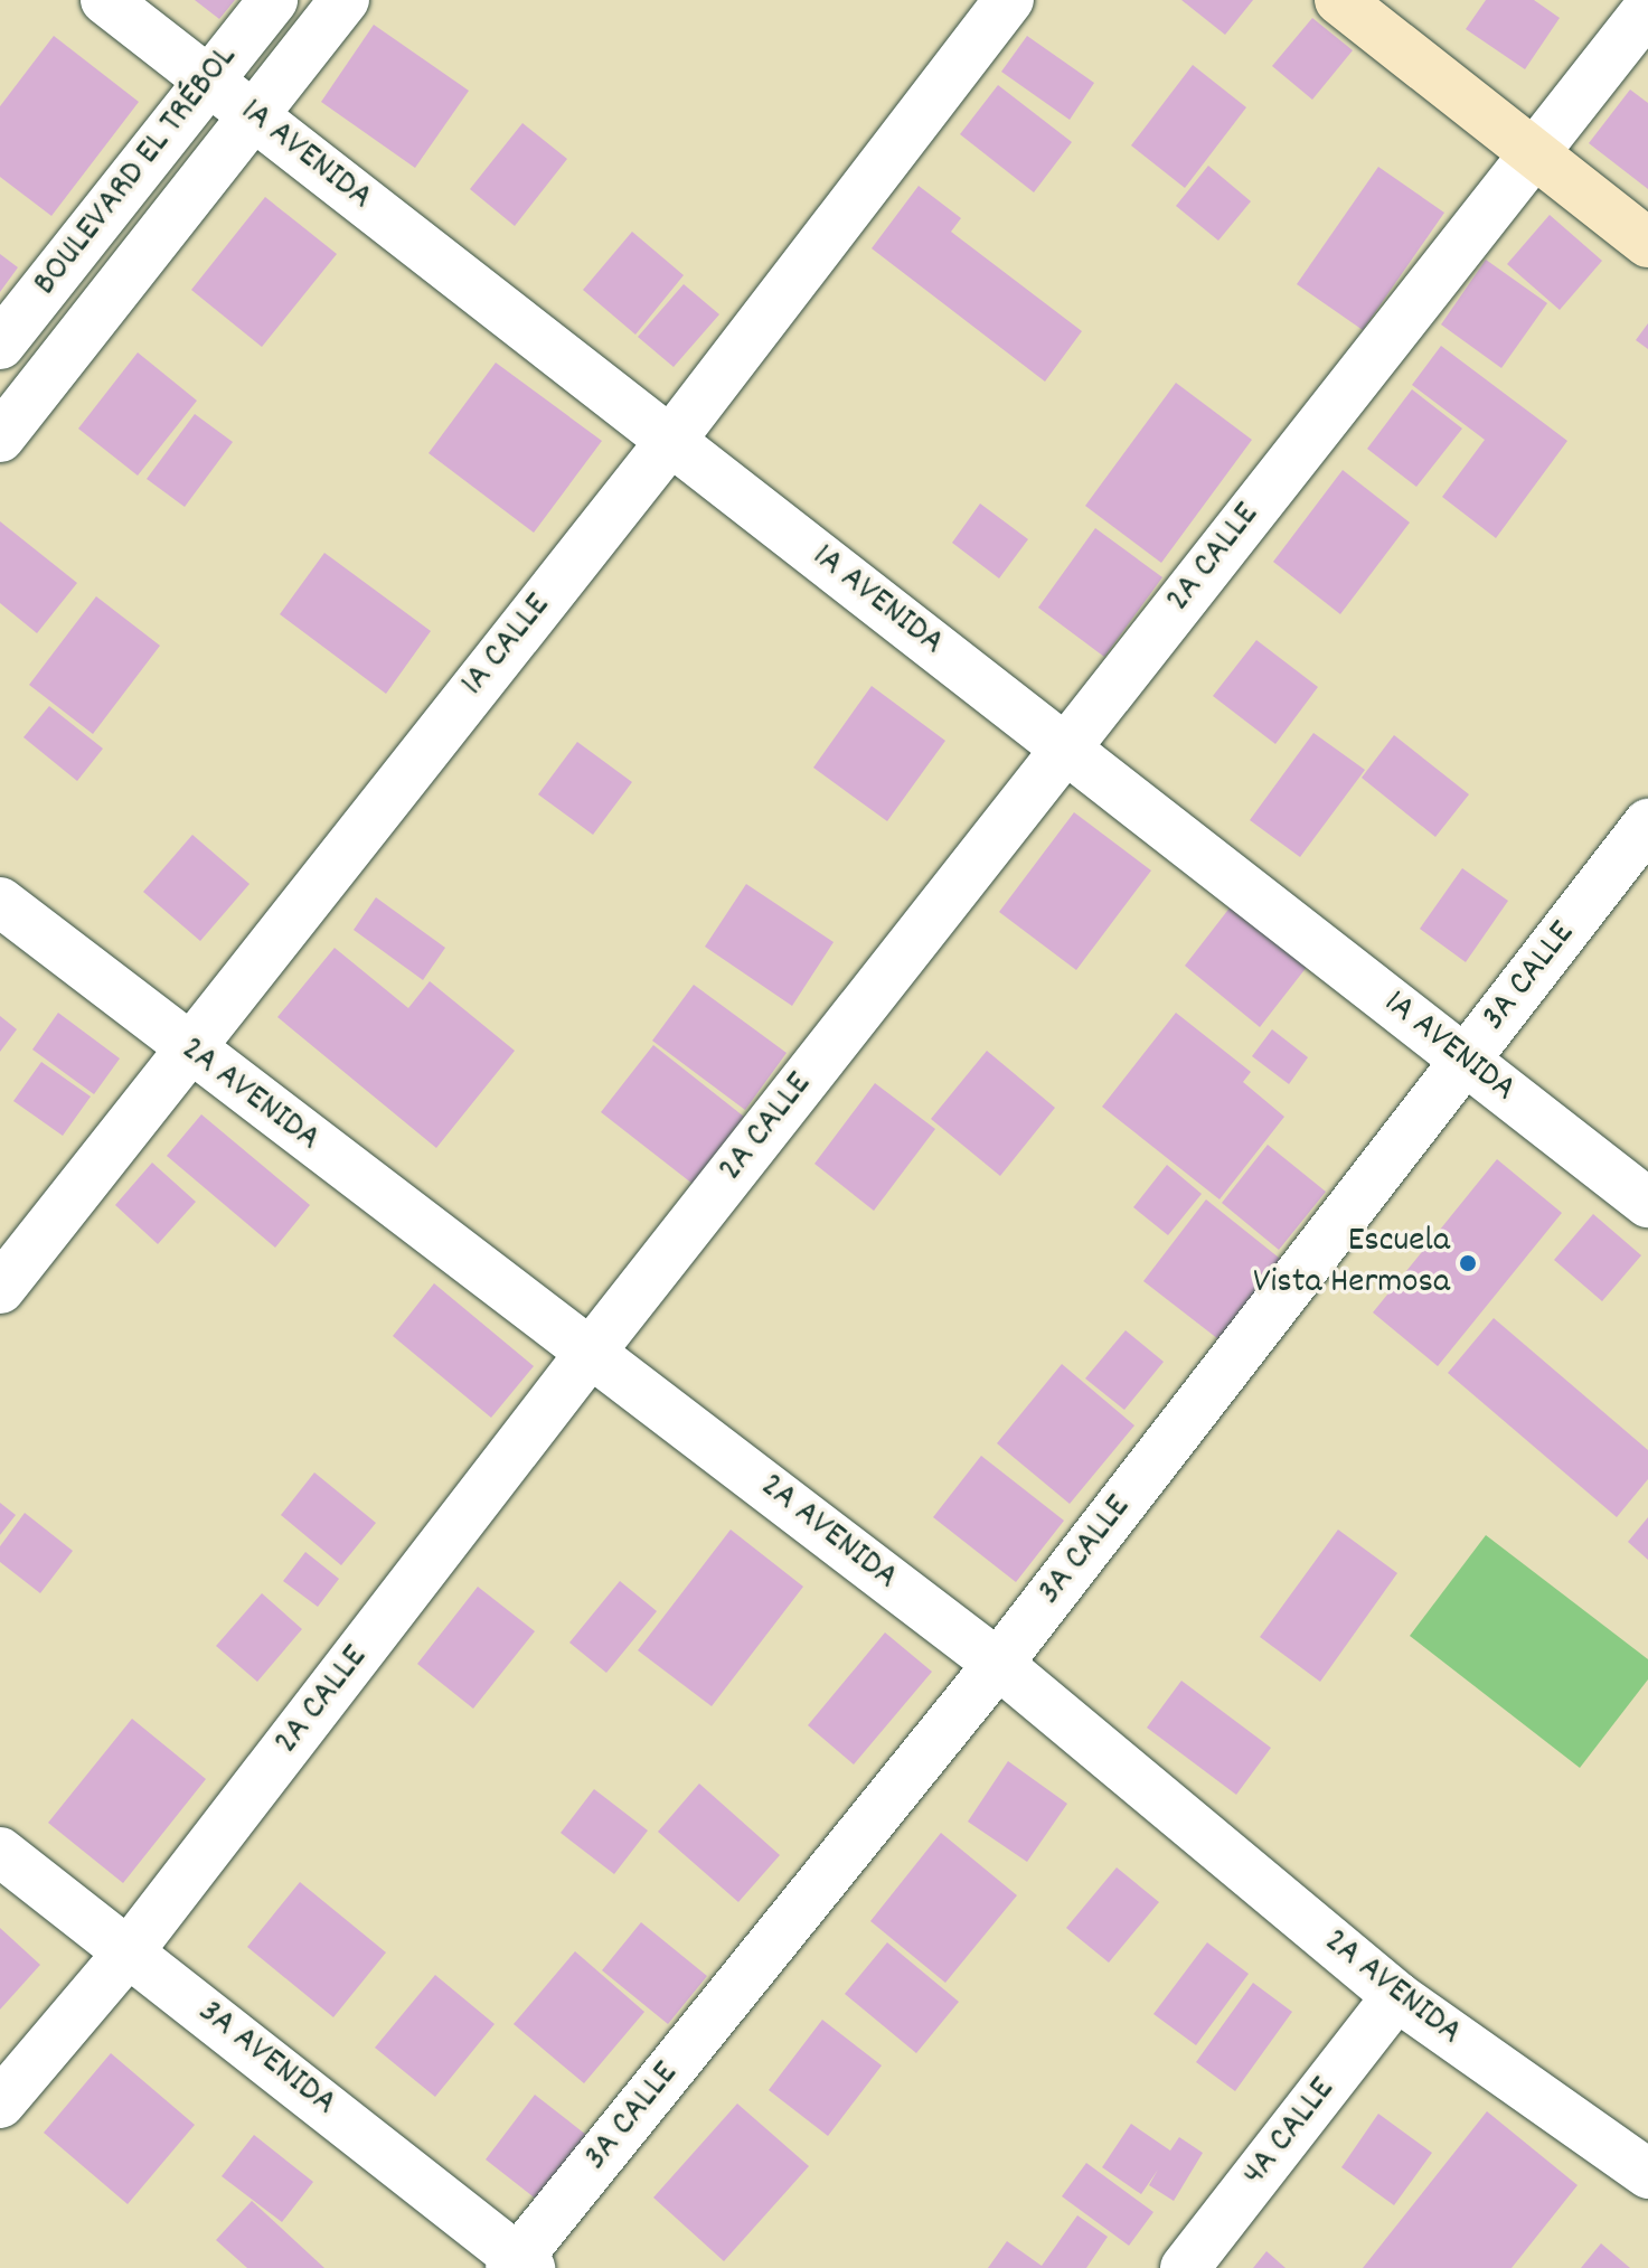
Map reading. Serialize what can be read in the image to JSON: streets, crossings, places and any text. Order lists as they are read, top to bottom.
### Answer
{
  "streets": {
    "street": [
      "1A AVENIDA",
      "BOULEVARD EL TRÉBOL",
      "2A CALLE",
      "1A CALLE",
      "3A CALLE",
      "2A AVENIDA",
      "3A AVENIDA",
      "4A CALLE"
    ]
  },
  "crossings": [
    ["1A AVENIDA", "BOULEVARD EL TRÉBOL"],
    ["1A AVENIDA", "2A CALLE"],
    ["1A AVENIDA", "1A CALLE"],
    ["1A AVENIDA", "3A CALLE"],
    ["2A CALLE", "2A AVENIDA"],
    ["2A CALLE", "3A AVENIDA"],
    ["1A CALLE", "2A AVENIDA"],
    ["3A CALLE", "2A AVENIDA"],
    ["3A CALLE", "3A AVENIDA"],
    ["2A AVENIDA", "4A CALLE"]
  ],
  "places": ["Escuela Vista Hermosa"]
}
